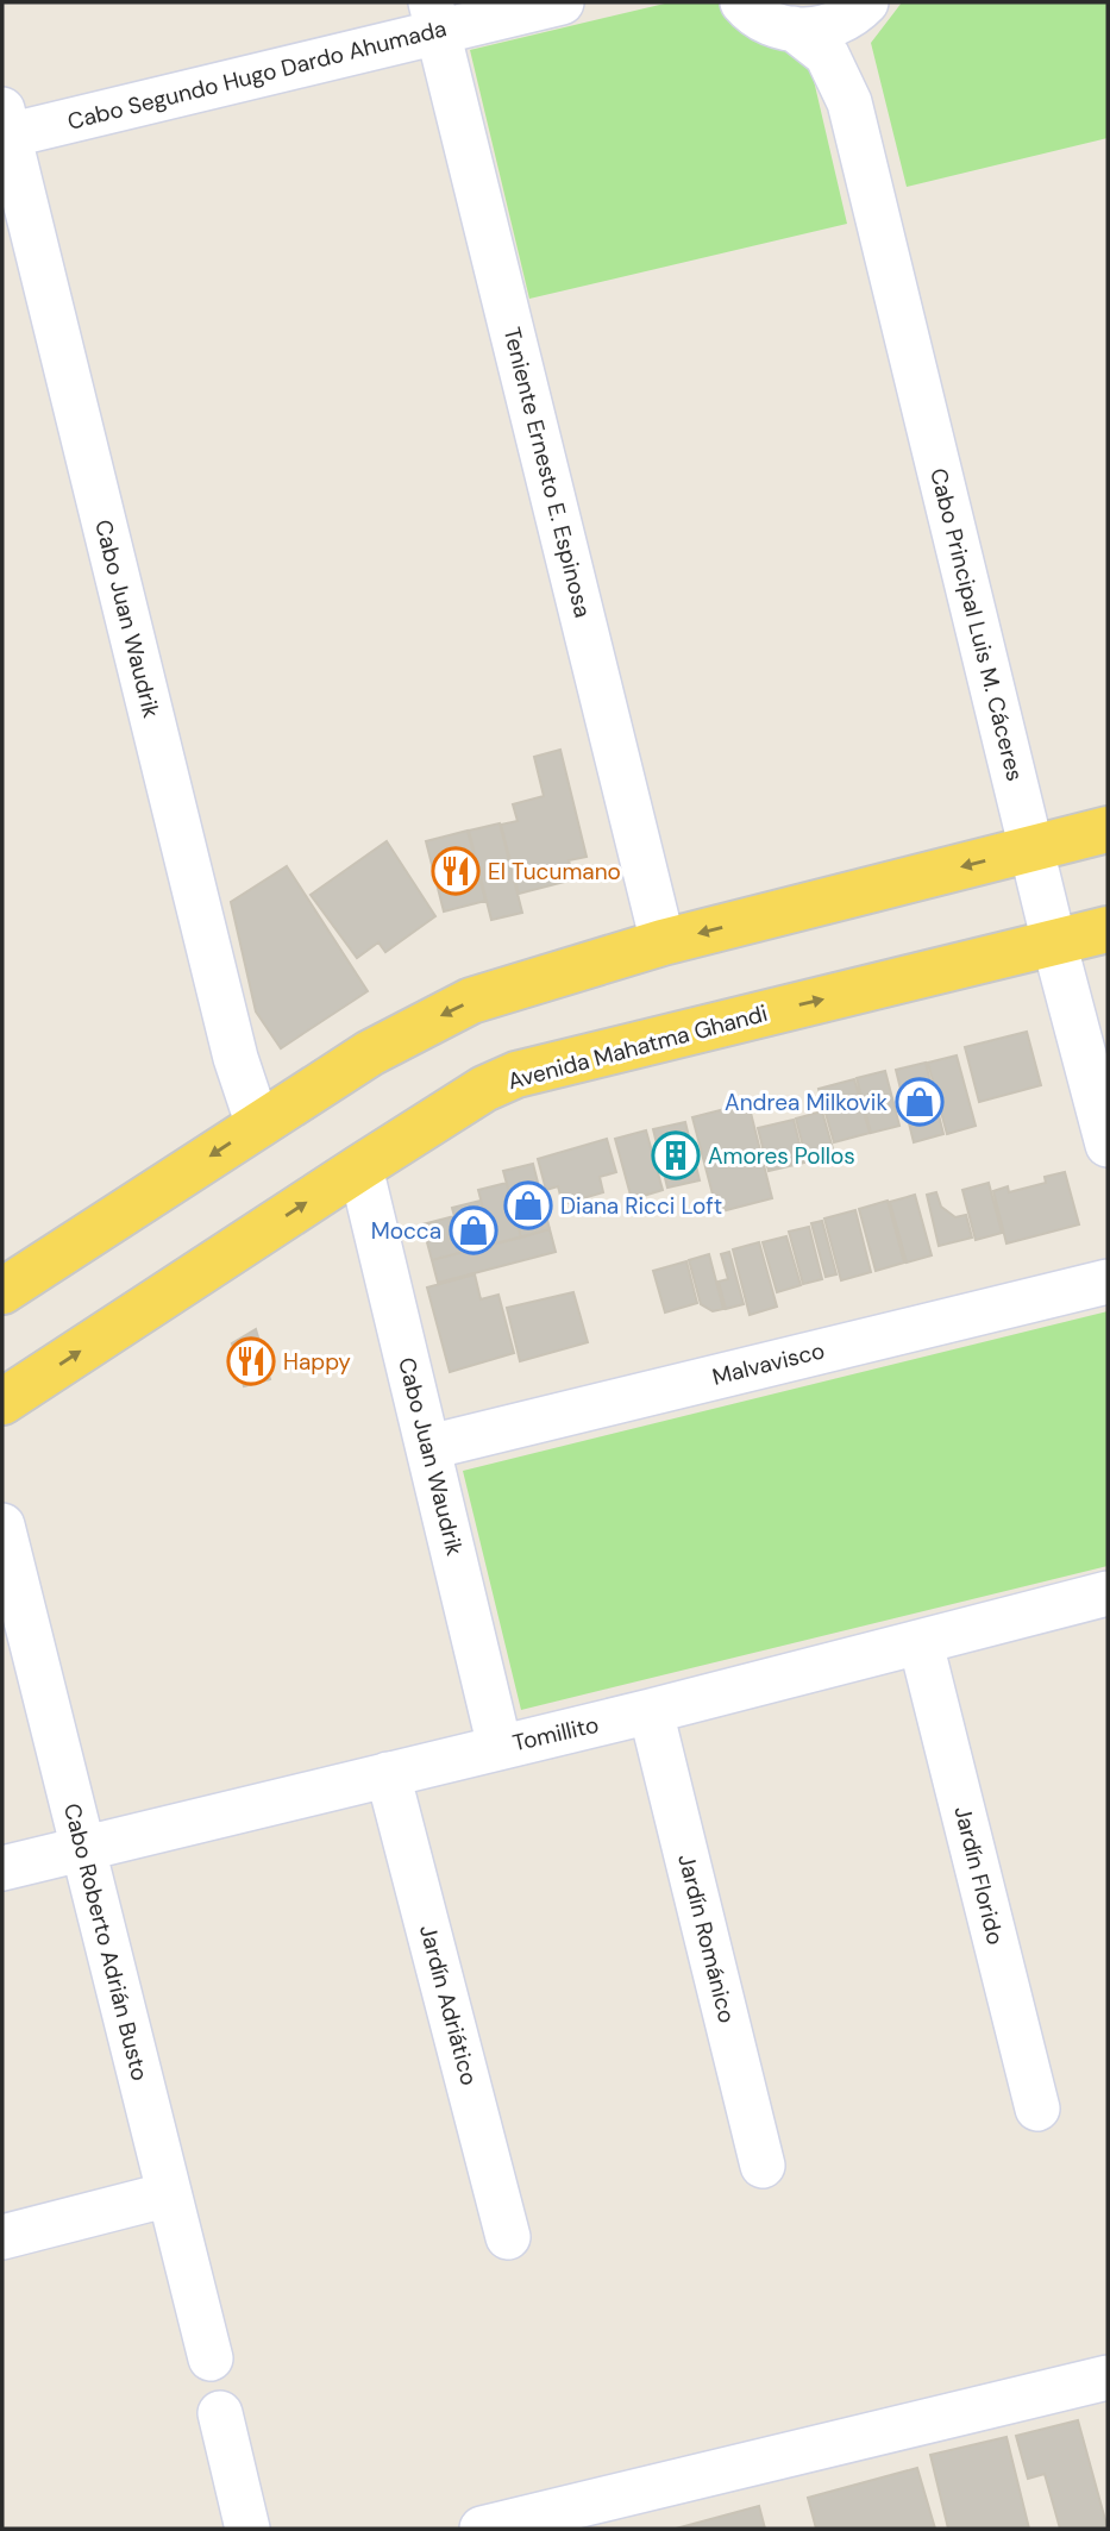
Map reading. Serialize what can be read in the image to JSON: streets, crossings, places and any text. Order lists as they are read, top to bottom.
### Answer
{
  "streets": {
    "main road": ["Avenida Mahatma Ghandi"],
    "street": [
      "Cabo Segundo Hugo Dardo Ahumada",
      "Teniente Ernesto E. Espinosa",
      "Cabo Juan Waudrik",
      "Cabo Principal Luis M. Cáceres",
      "Malvavisco",
      "Tomillito",
      "Jardín Florido",
      "Jardín Románico",
      "Cabo Roberto Adrián Busto",
      "Jardín Adriático"
    ]
  },
  "crossings": [
    ["Cabo Segundo Hugo Dardo Ahumada", "Teniente Ernesto E. Espinosa"],
    ["Cabo Segundo Hugo Dardo Ahumada", "Cabo Juan Waudrik"],
    ["Cabo Juan Waudrik", "Avenida Mahatma Ghandi"],
    ["Cabo Juan Waudrik", "Malvavisco"],
    ["Cabo Juan Waudrik", "Tomillito"],
    ["Cabo Principal Luis M. Cáceres", "Avenida Mahatma Ghandi"],
    ["Tomillito", "Jardín Florido"],
    ["Tomillito", "Jardín Románico"],
    ["Tomillito", "Cabo Roberto Adrián Busto"],
    ["Tomillito", "Jardín Adriático"]
  ],
  "places": {
    "restaurant": ["El Tucumano", "Happy"],
    "shop": ["Andrea Milkovik", "Diana Ricci Loft", "Mocca"],
    "building": ["Amores Pollos"]
  }
}
